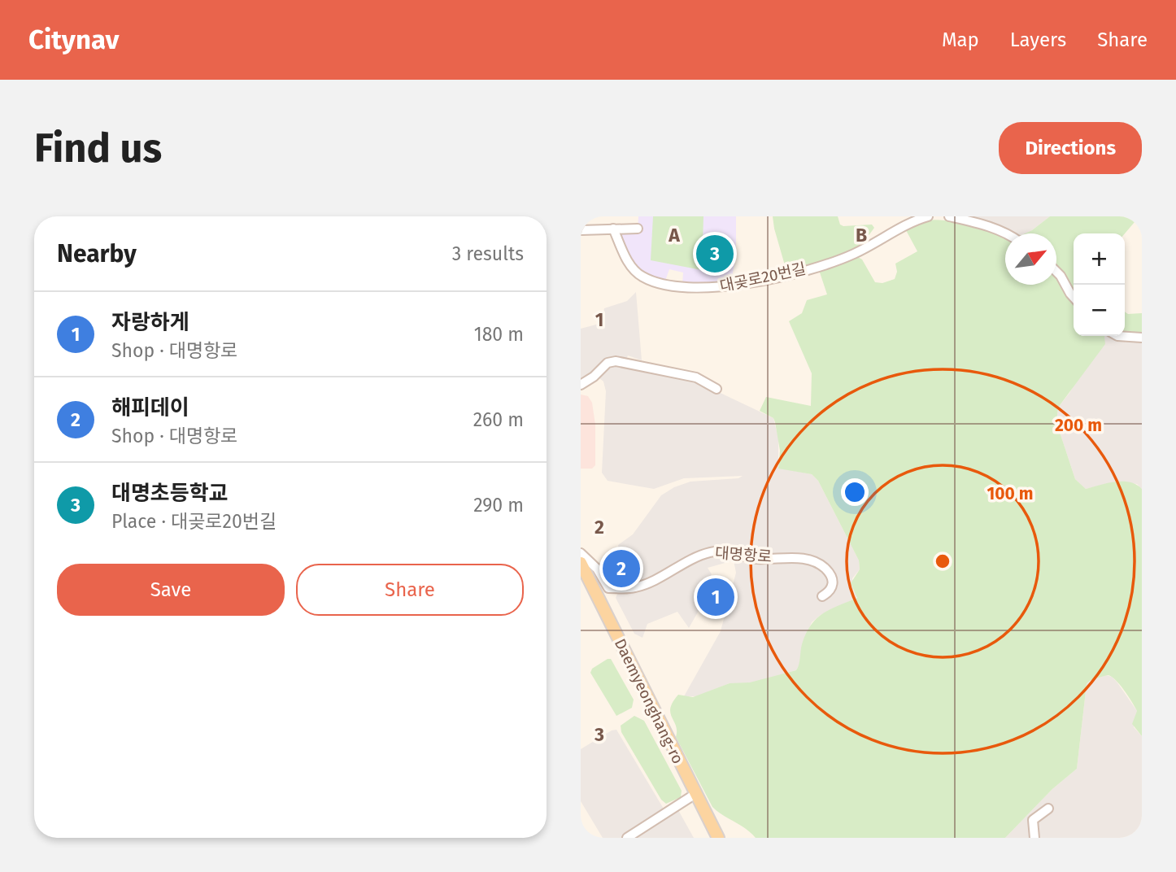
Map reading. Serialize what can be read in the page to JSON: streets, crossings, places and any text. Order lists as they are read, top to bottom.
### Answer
{
  "streets": {
    "main road": ["Daemyeonghang-ro"],
    "street": ["대곶로20번길", "대명항로"]
  },
  "north": "top right",
  "page": {
    "header": "Citynav",
    "nav": ["Map", "Layers", "Share"],
    "buttons": [
      "Directions",
      ["Save", "Share"]
    ],
    "title": "Find us",
    "heading": ["Nearby", "3 results"],
    "pins": ["3", "2", "1"],
    "map_buttons": ["+", "−"],
    "list": [
      {
        "mark": "1",
        "name": "자랑하게",
        "note": "Shop · 대명항로",
        "value": "180 m"
      },
      {
        "mark": "2",
        "name": "해피데이",
        "note": "Shop · 대명항로",
        "value": "260 m"
      },
      {
        "mark": "3",
        "name": "대명초등학교",
        "note": "Place · 대곶로20번길",
        "value": "290 m"
      }
    ]
  },
  "grid": {
    "columns": ["A", "B"],
    "rows": ["1", "2", "3"]
  },
  "rings": ["200 m", "100 m"]
}
